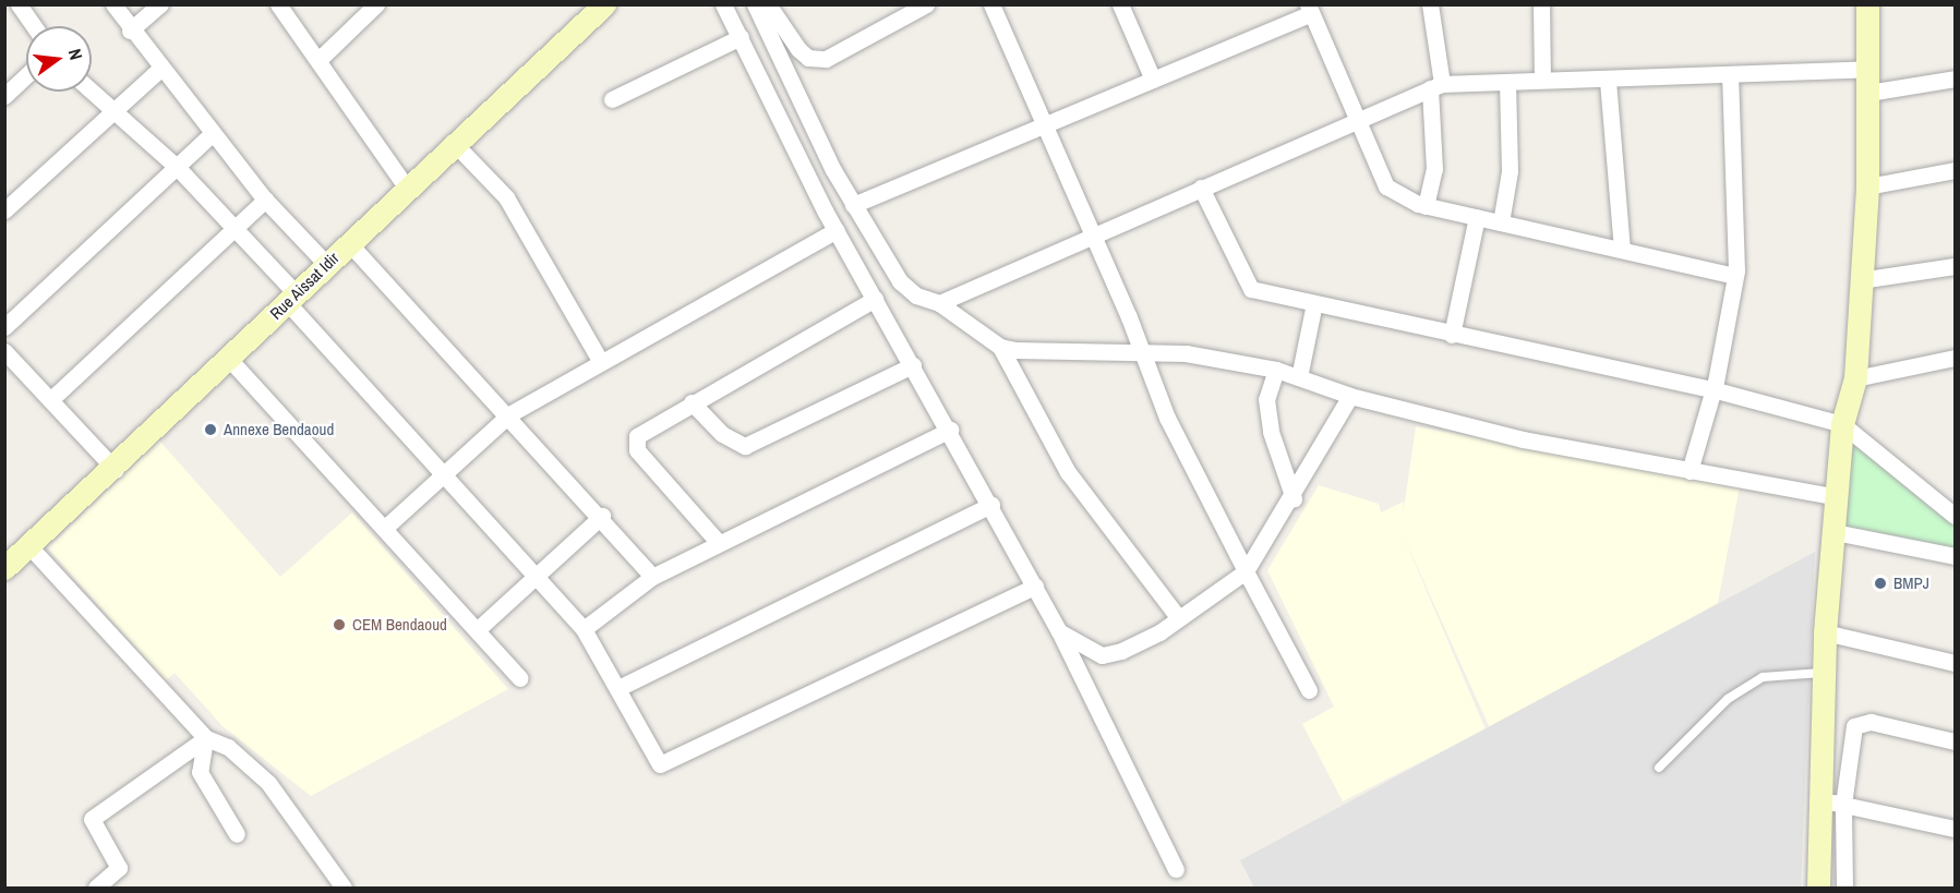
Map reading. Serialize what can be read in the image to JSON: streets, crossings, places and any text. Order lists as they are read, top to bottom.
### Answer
{
  "streets": {
    "street": ["Rue Aissat Idir"]
  },
  "places": ["Annexe Bendaoud", "BMPJ", "CEM Bendaoud"],
  "north": "right"
}
